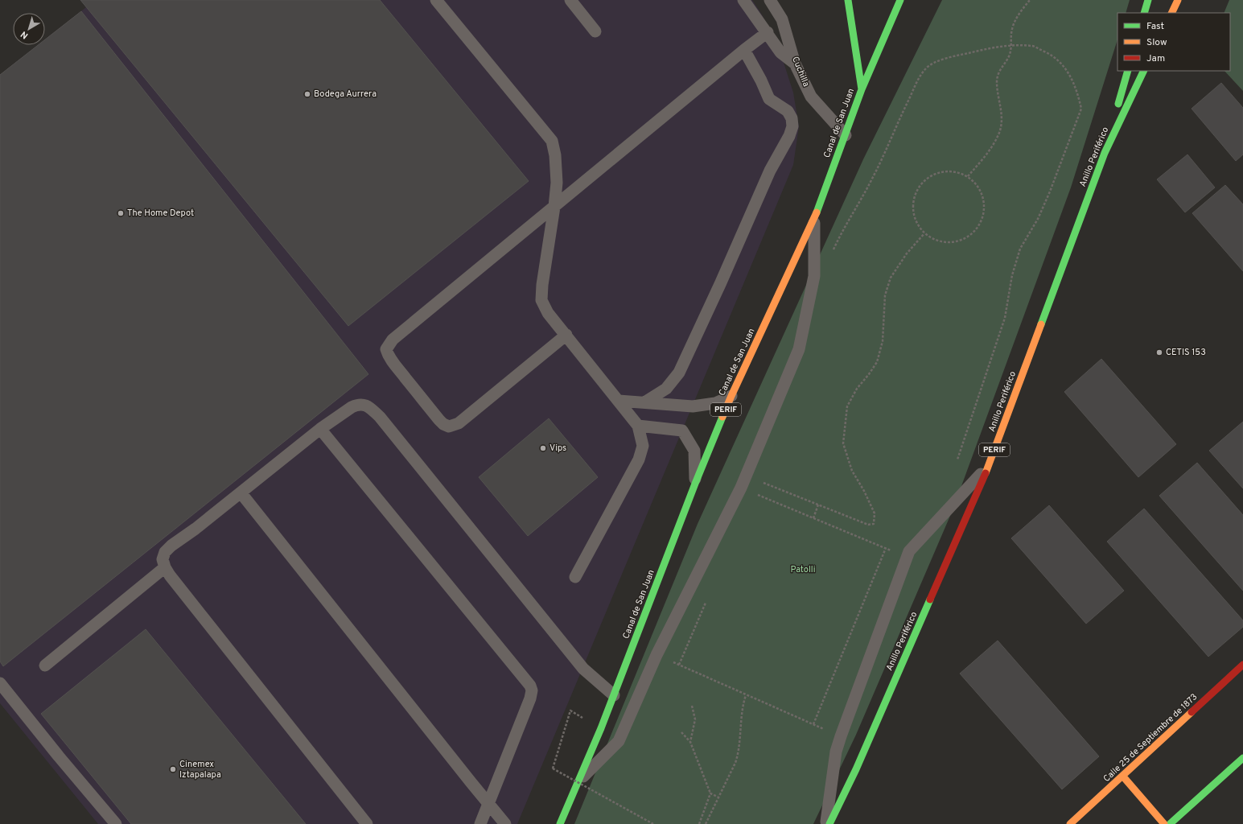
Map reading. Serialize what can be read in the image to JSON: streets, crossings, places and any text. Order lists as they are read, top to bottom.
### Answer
{
  "streets": {
    "main road": [
      "Canal de San Juan",
      "Anillo Periférico",
      "PERIF",
      "Calle 25 de Septiembre de 1873"
    ],
    "lane": ["Cuchilla"]
  },
  "crossings": [
    ["Cuchilla", "Canal de San Juan"]
  ],
  "parks": ["Patolli"],
  "places": [
    "Bodega Aurrera",
    "The Home Depot",
    "CETIS 153",
    "Vips",
    "Cinemex Iztapalapa"
  ],
  "legend": ["Fast", "Slow", "Jam"],
  "north": "bottom left"
}
